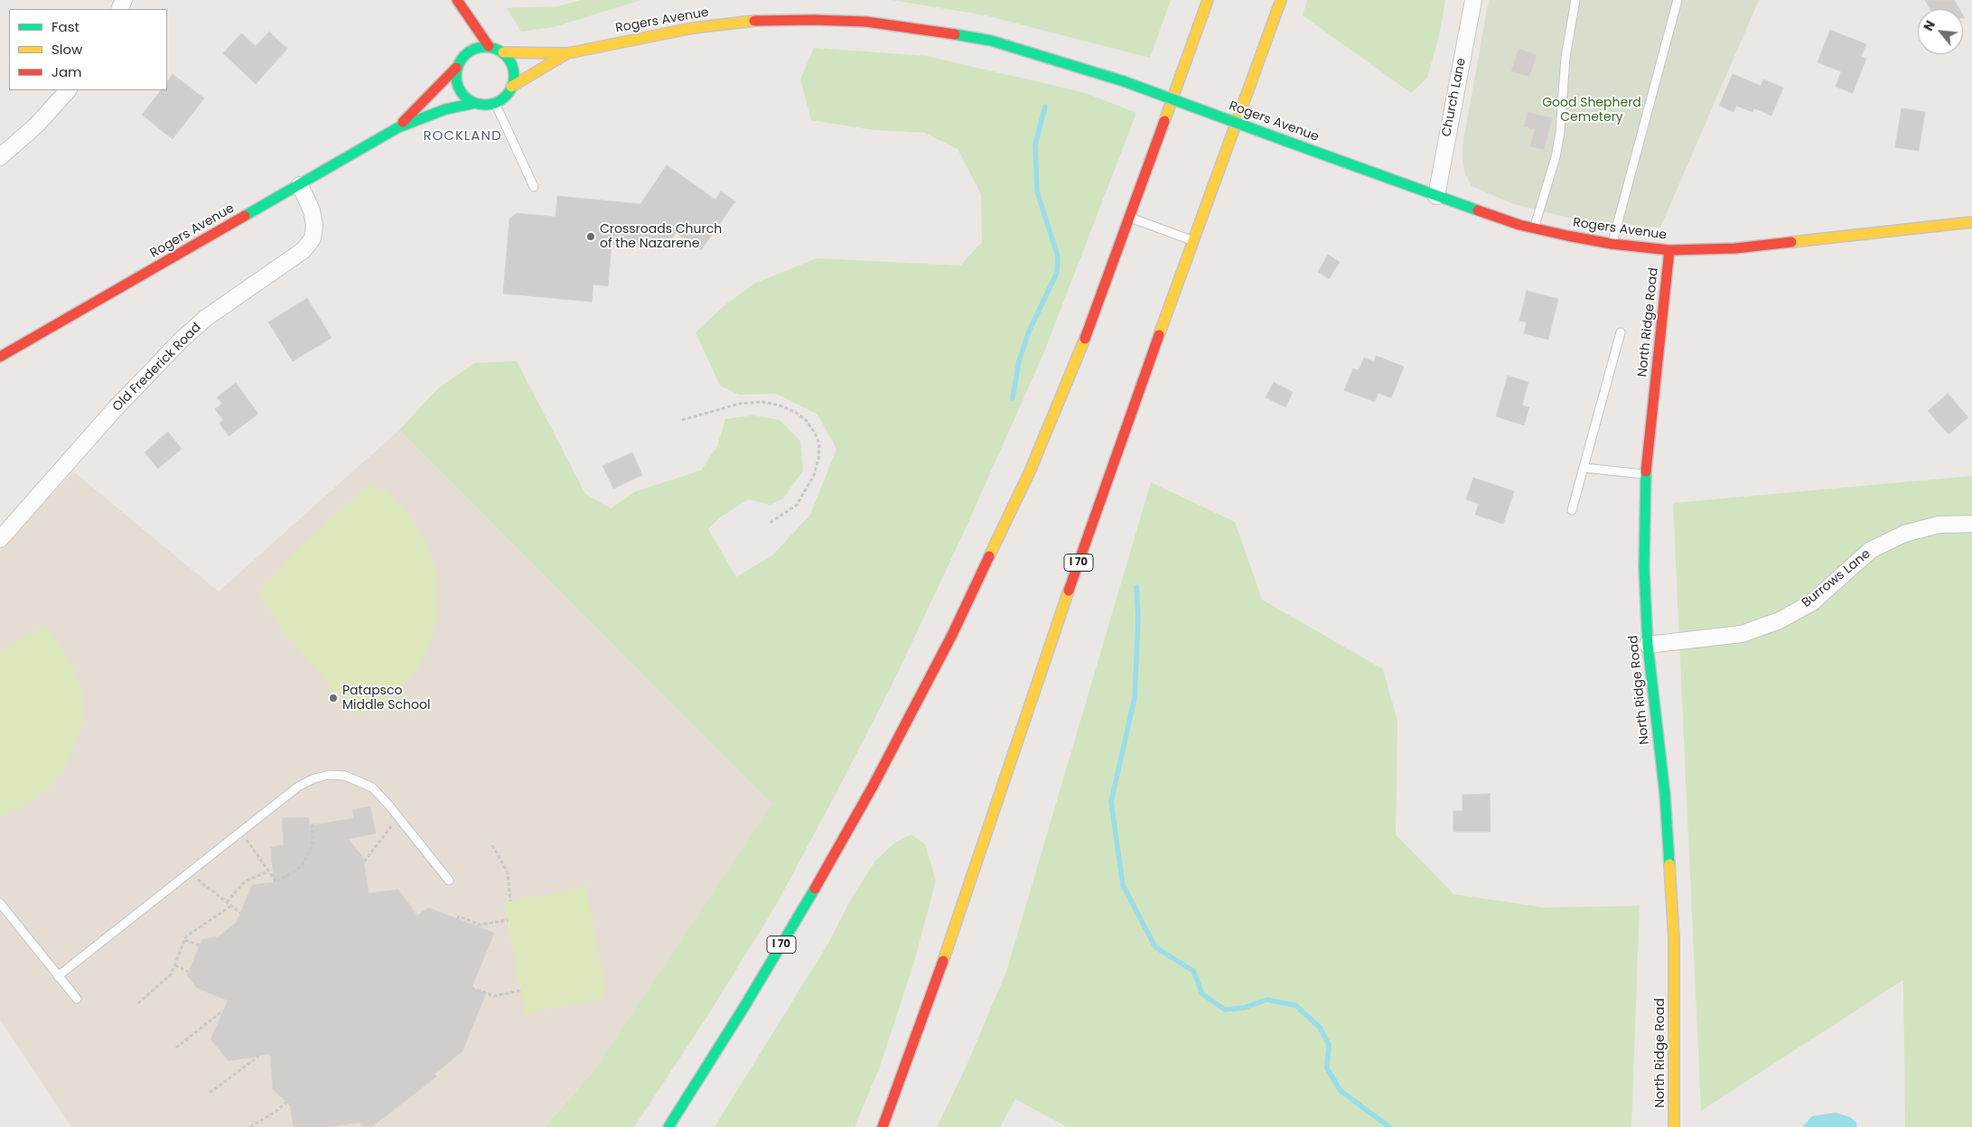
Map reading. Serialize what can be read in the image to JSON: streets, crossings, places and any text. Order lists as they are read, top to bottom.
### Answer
{
  "streets": {
    "main road": ["Rogers Avenue", "North Ridge Road", "I 70"],
    "street": ["Church Lane", "Old Frederick Road", "Burrows Lane"]
  },
  "crossings": [
    ["Rogers Avenue", "Church Lane"],
    ["Rogers Avenue", "North Ridge Road"],
    ["Rogers Avenue", "Old Frederick Road"],
    ["North Ridge Road", "Burrows Lane"]
  ],
  "districts": ["ROCKLAND"],
  "parks": ["Good Shepherd Cemetery"],
  "places": ["Crossroads Church of the Nazarene", "Patapsco Middle School"],
  "legend": ["Fast", "Slow", "Jam"],
  "north": "top left"
}
